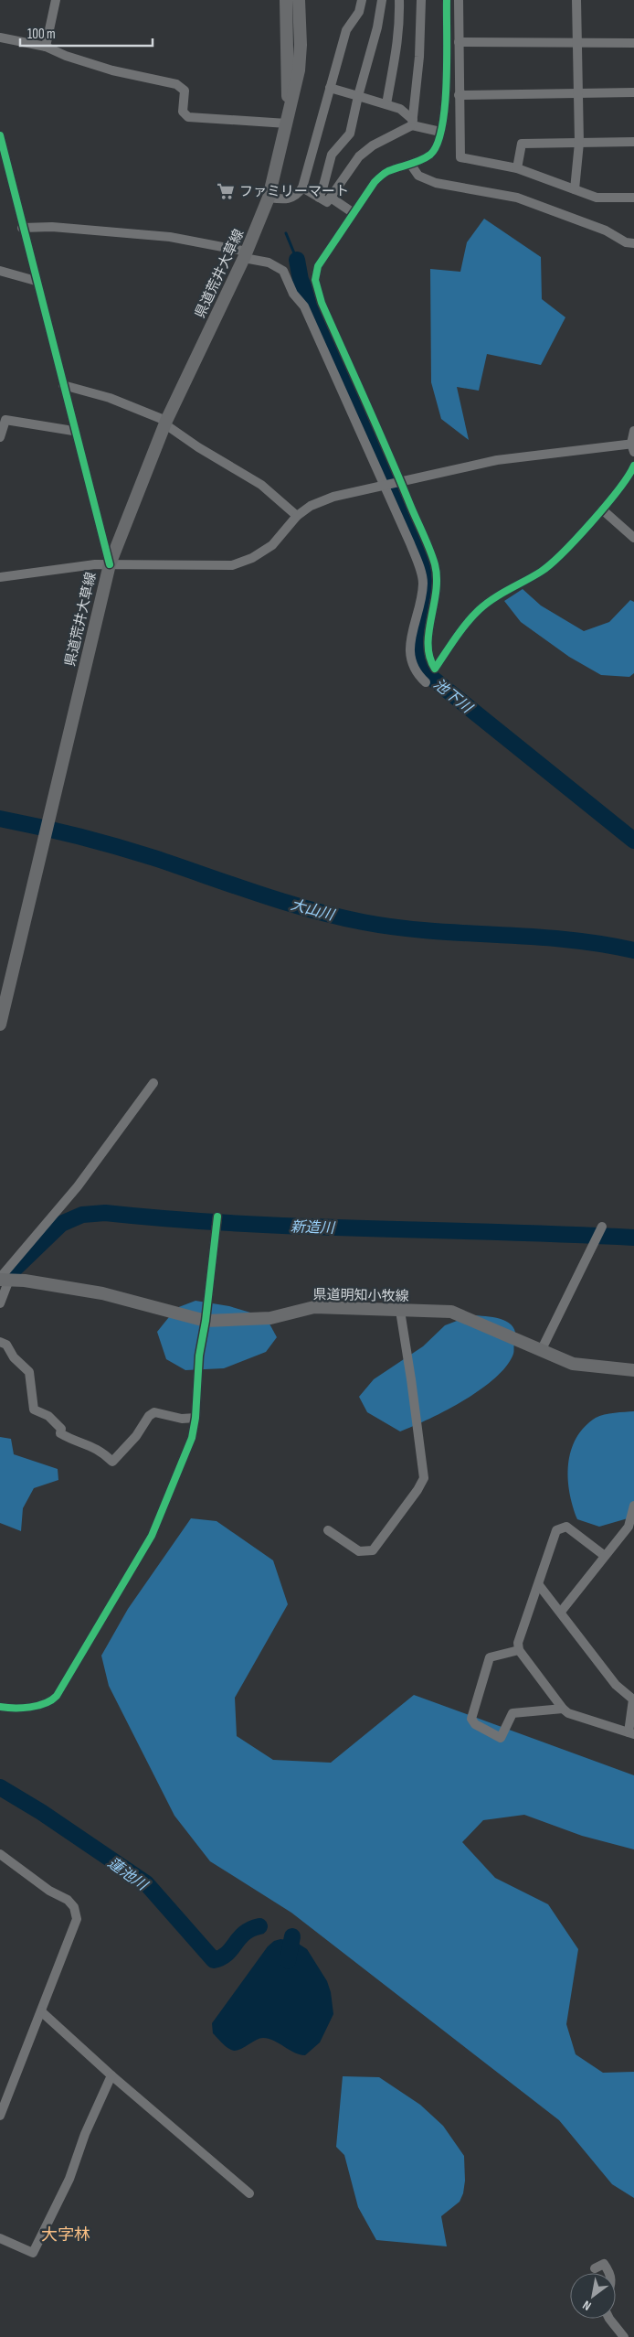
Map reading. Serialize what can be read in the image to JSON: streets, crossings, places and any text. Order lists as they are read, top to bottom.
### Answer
{
  "streets": {
    "main road": ["県道荒井大草線", "県道明知小牧線"]
  },
  "districts": ["大字林"],
  "water": [
    "池下川",
    "大山川",
    "新造川",
    "蓮池川"
  ],
  "places": {
    "supermarket": ["ファミリーマート"]
  },
  "scale_bar": "100 m",
  "north": "bottom left"
}
